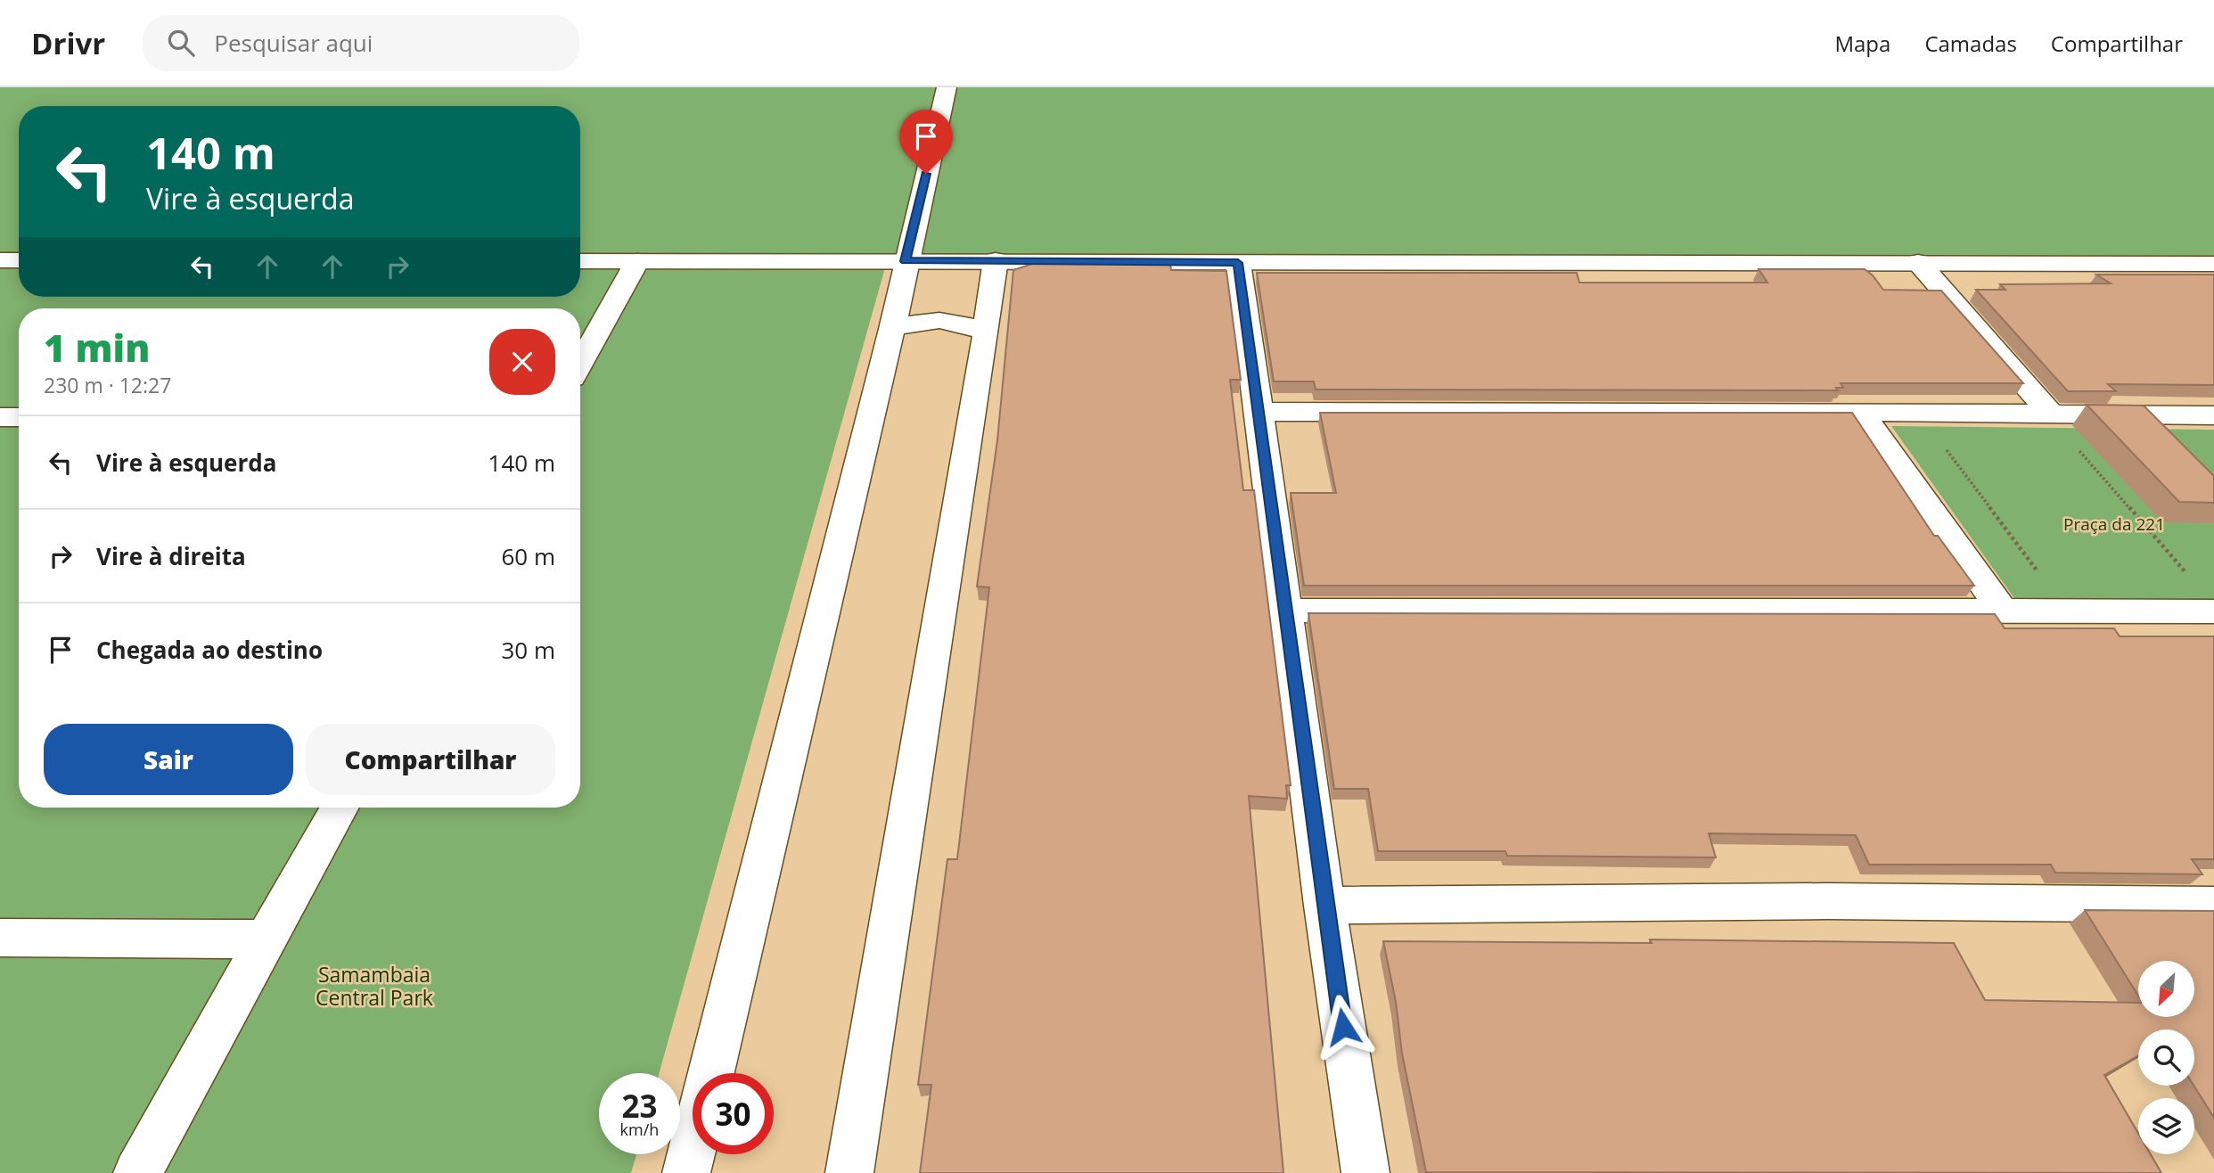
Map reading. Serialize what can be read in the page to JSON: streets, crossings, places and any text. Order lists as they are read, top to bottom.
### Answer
{
  "parks": ["Praça da 221", "Samambaia Central Park"],
  "north": "bottom left",
  "page": {
    "header": "Drivr",
    "search": "Pesquisar aqui",
    "nav": ["Mapa", "Camadas", "Compartilhar"],
    "turn": ["140 m", "Vire à esquerda"],
    "heading": ["1 min", "230 m · 12:27"],
    "list": [
      {
        "name": "Vire à esquerda",
        "value": "140 m"
      },
      {
        "name": "Vire à direita",
        "value": "60 m"
      },
      {
        "name": "Chegada ao destino",
        "value": "30 m"
      }
    ],
    "buttons": ["Sair", "Compartilhar"],
    "speed": "23 km/h",
    "limit": "30"
  }
}
